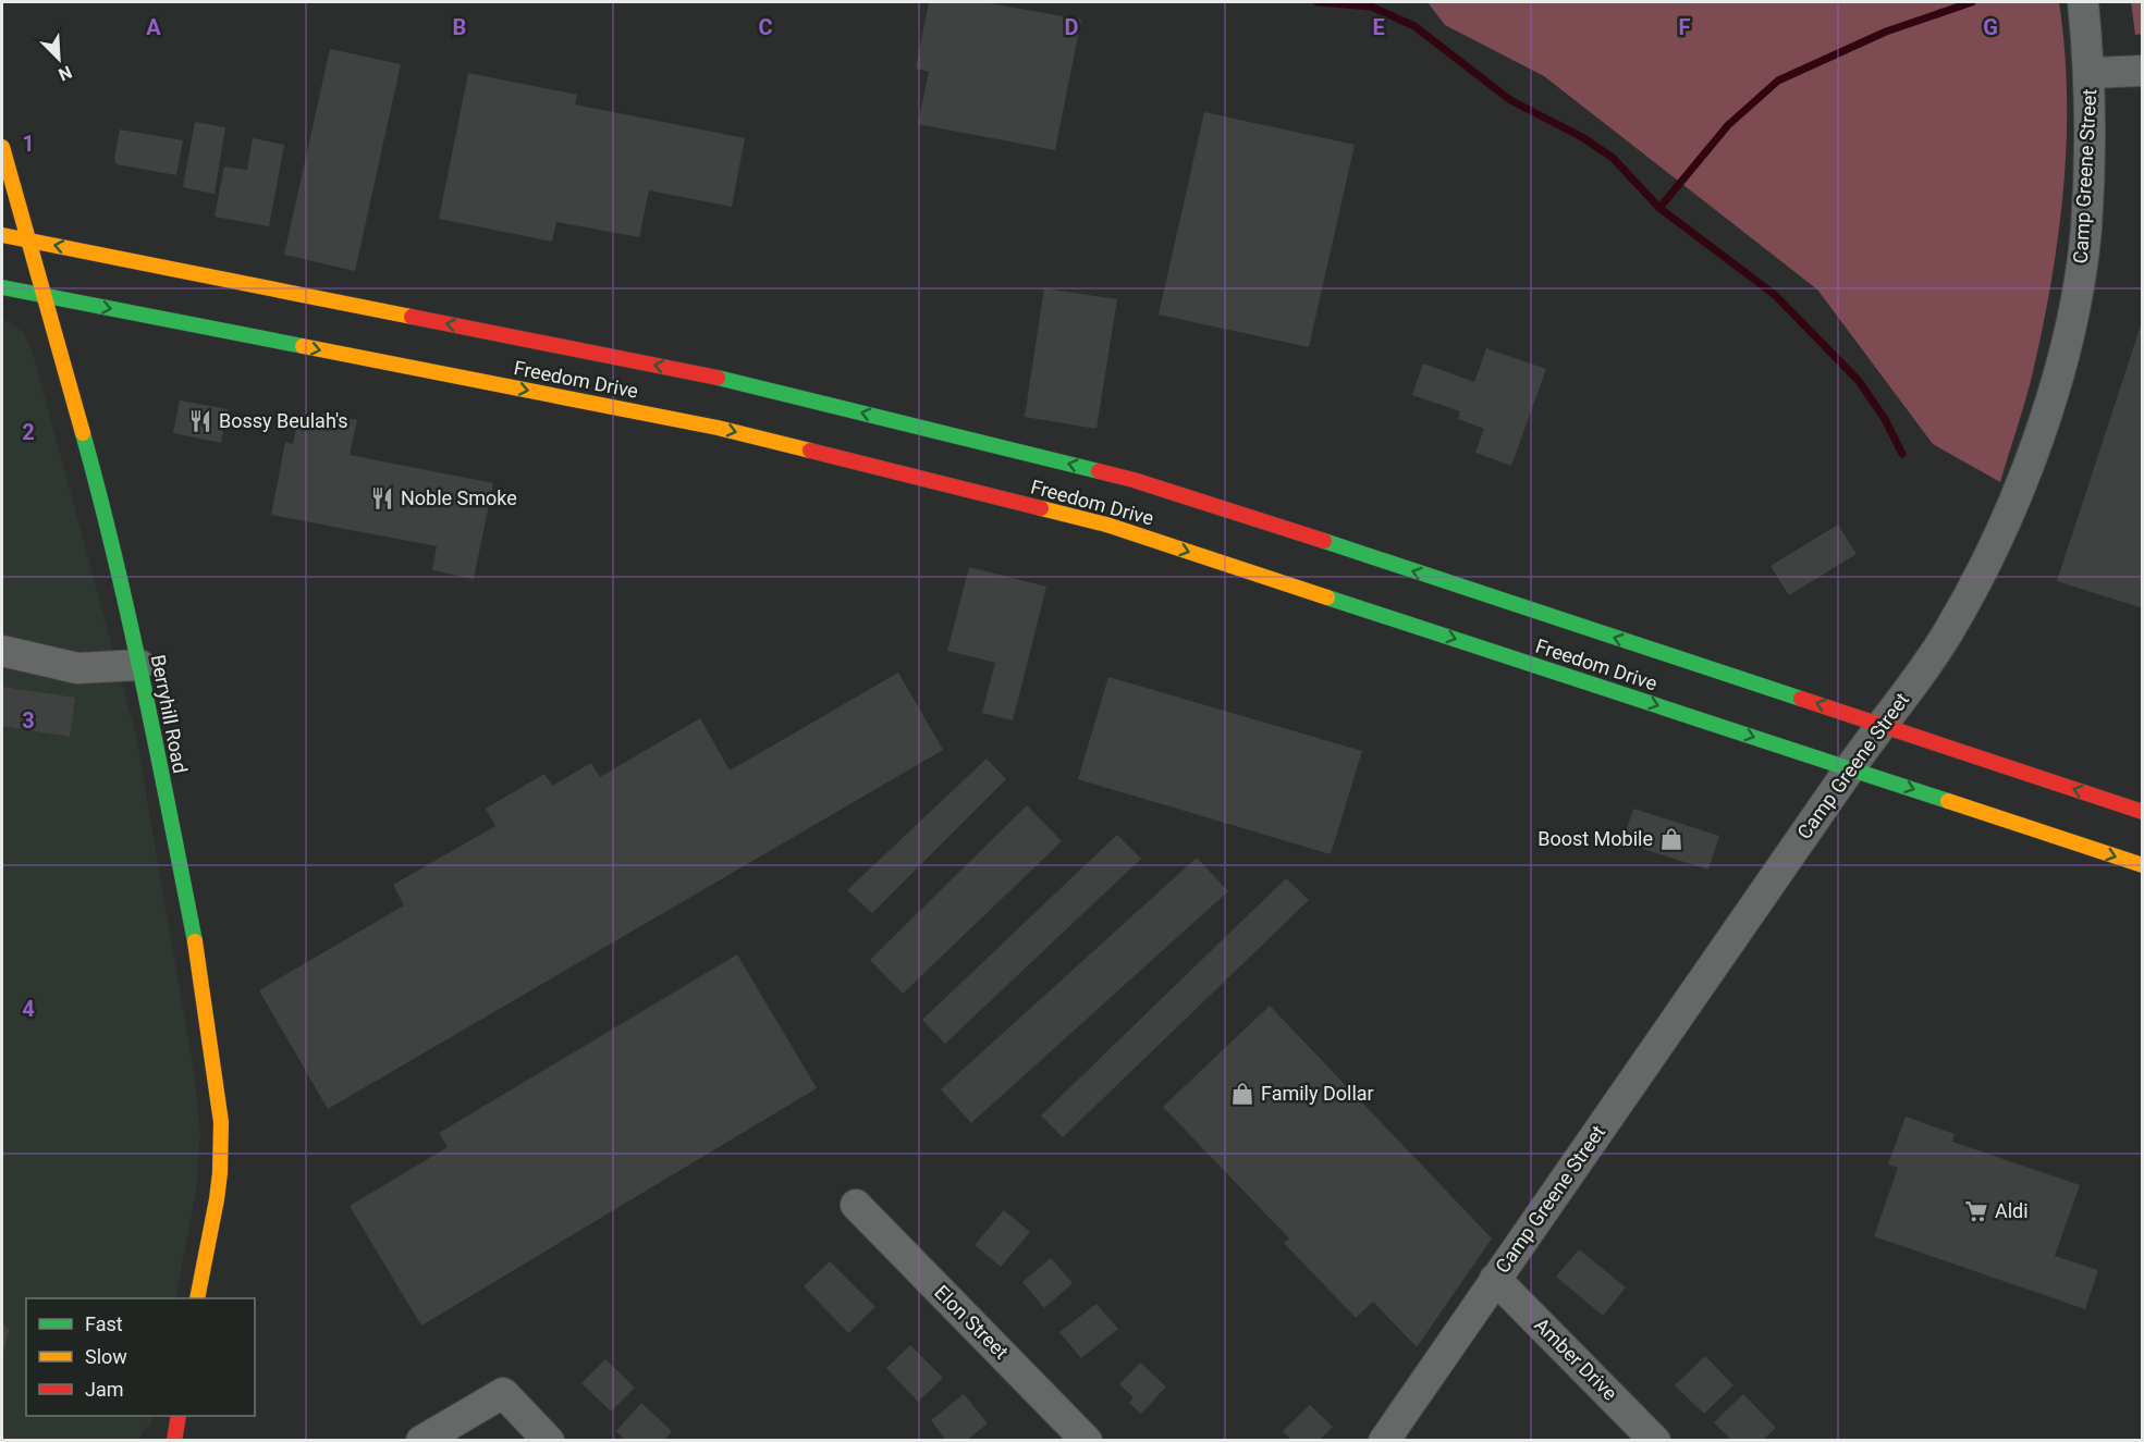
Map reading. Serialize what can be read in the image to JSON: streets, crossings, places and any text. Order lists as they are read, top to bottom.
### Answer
{
  "streets": {
    "main road": ["Freedom Drive", "Berryhill Road"],
    "street": ["Camp Greene Street", "Elon Street", "Amber Drive"]
  },
  "crossings": [
    ["Camp Greene Street", "Freedom Drive"],
    ["Camp Greene Street", "Amber Drive"],
    ["Freedom Drive", "Berryhill Road"]
  ],
  "places": {
    "restaurant": ["Bossy Beulah's", "Noble Smoke"],
    "shop": ["Boost Mobile", "Family Dollar"],
    "supermarket": ["Aldi"]
  },
  "legend": ["Fast", "Slow", "Jam"],
  "north": "bottom right",
  "grid": {
    "columns": [
      "A",
      "B",
      "C",
      "D",
      "E",
      "F",
      "G"
    ],
    "rows": [
      "1",
      "2",
      "3",
      "4"
    ]
  }
}
